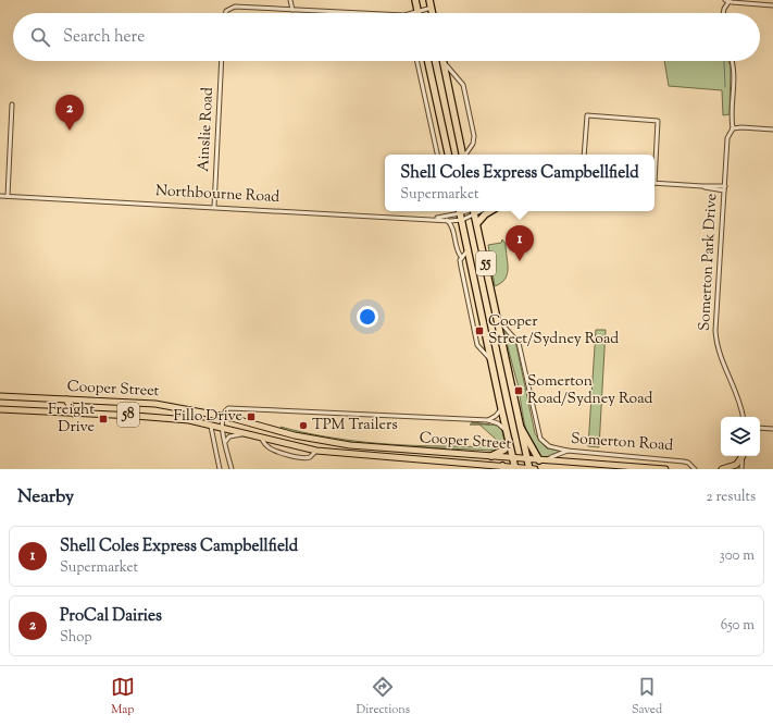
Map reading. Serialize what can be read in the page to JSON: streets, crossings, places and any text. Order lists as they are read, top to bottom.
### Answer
{
  "streets": {
    "highway": ["55"],
    "main road": ["Cooper Street", "58", "Somerton Road"],
    "street": ["Ainslie Road", "Northbourne Road", "Somerton Park Drive"]
  },
  "crossings": [
    ["Ainslie Road", "Northbourne Road"],
    ["Northbourne Road", "55"],
    ["55", "Cooper Street"],
    ["55", "58"],
    ["55", "Somerton Road"],
    ["Cooper Street", "58"],
    ["Cooper Street", "Somerton Road"]
  ],
  "places": {
    "transit": [
      "Cooper Street/Sydney Road",
      "Somerton Road/Sydney Road",
      "Fillo Drive",
      "Freight Drive"
    ],
    "other": ["TPM Trailers"]
  },
  "page": {
    "search": "Search here",
    "pins": ["2", "1"],
    "popup": ["Shell Coles Express Campbellfield", "Supermarket"],
    "heading": ["Nearby", "2 results"],
    "list": [
      {
        "mark": "1",
        "name": "Shell Coles Express Campbellfield",
        "note": "Supermarket",
        "value": "300 m"
      },
      {
        "mark": "2",
        "name": "ProCal Dairies",
        "note": "Shop",
        "value": "650 m"
      }
    ],
    "nav": ["Map", "Directions", "Saved"]
  }
}
